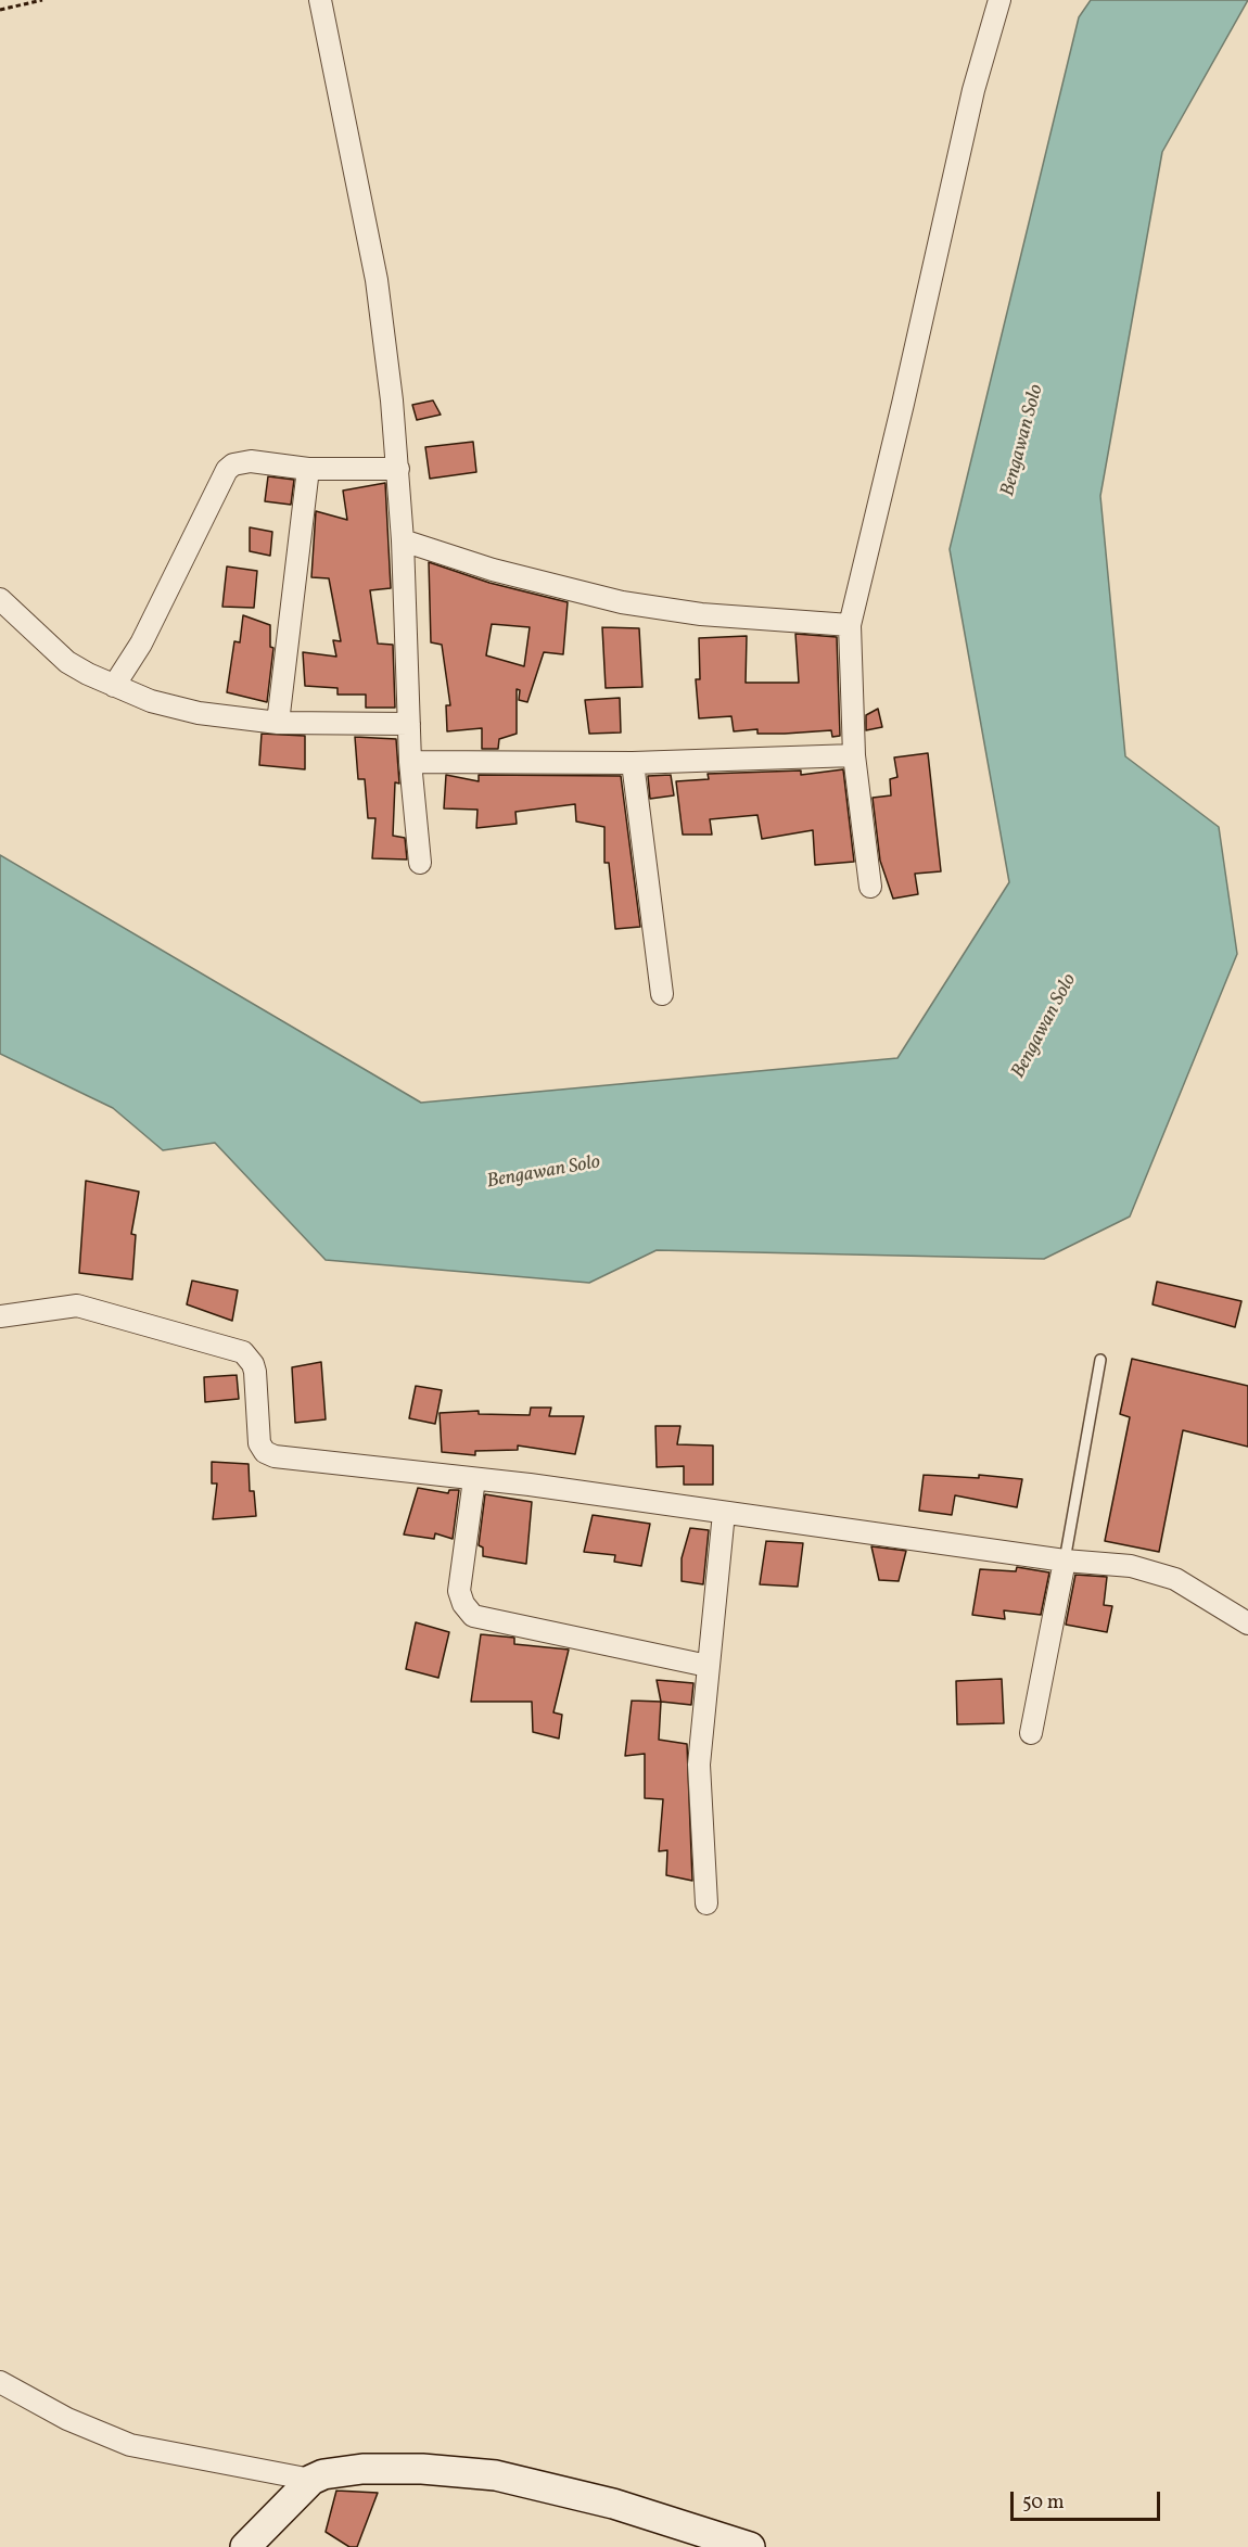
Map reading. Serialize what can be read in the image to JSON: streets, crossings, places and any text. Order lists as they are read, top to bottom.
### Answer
{
  "water": ["Bengawan Solo"],
  "scale_bar": "50 m"
}
